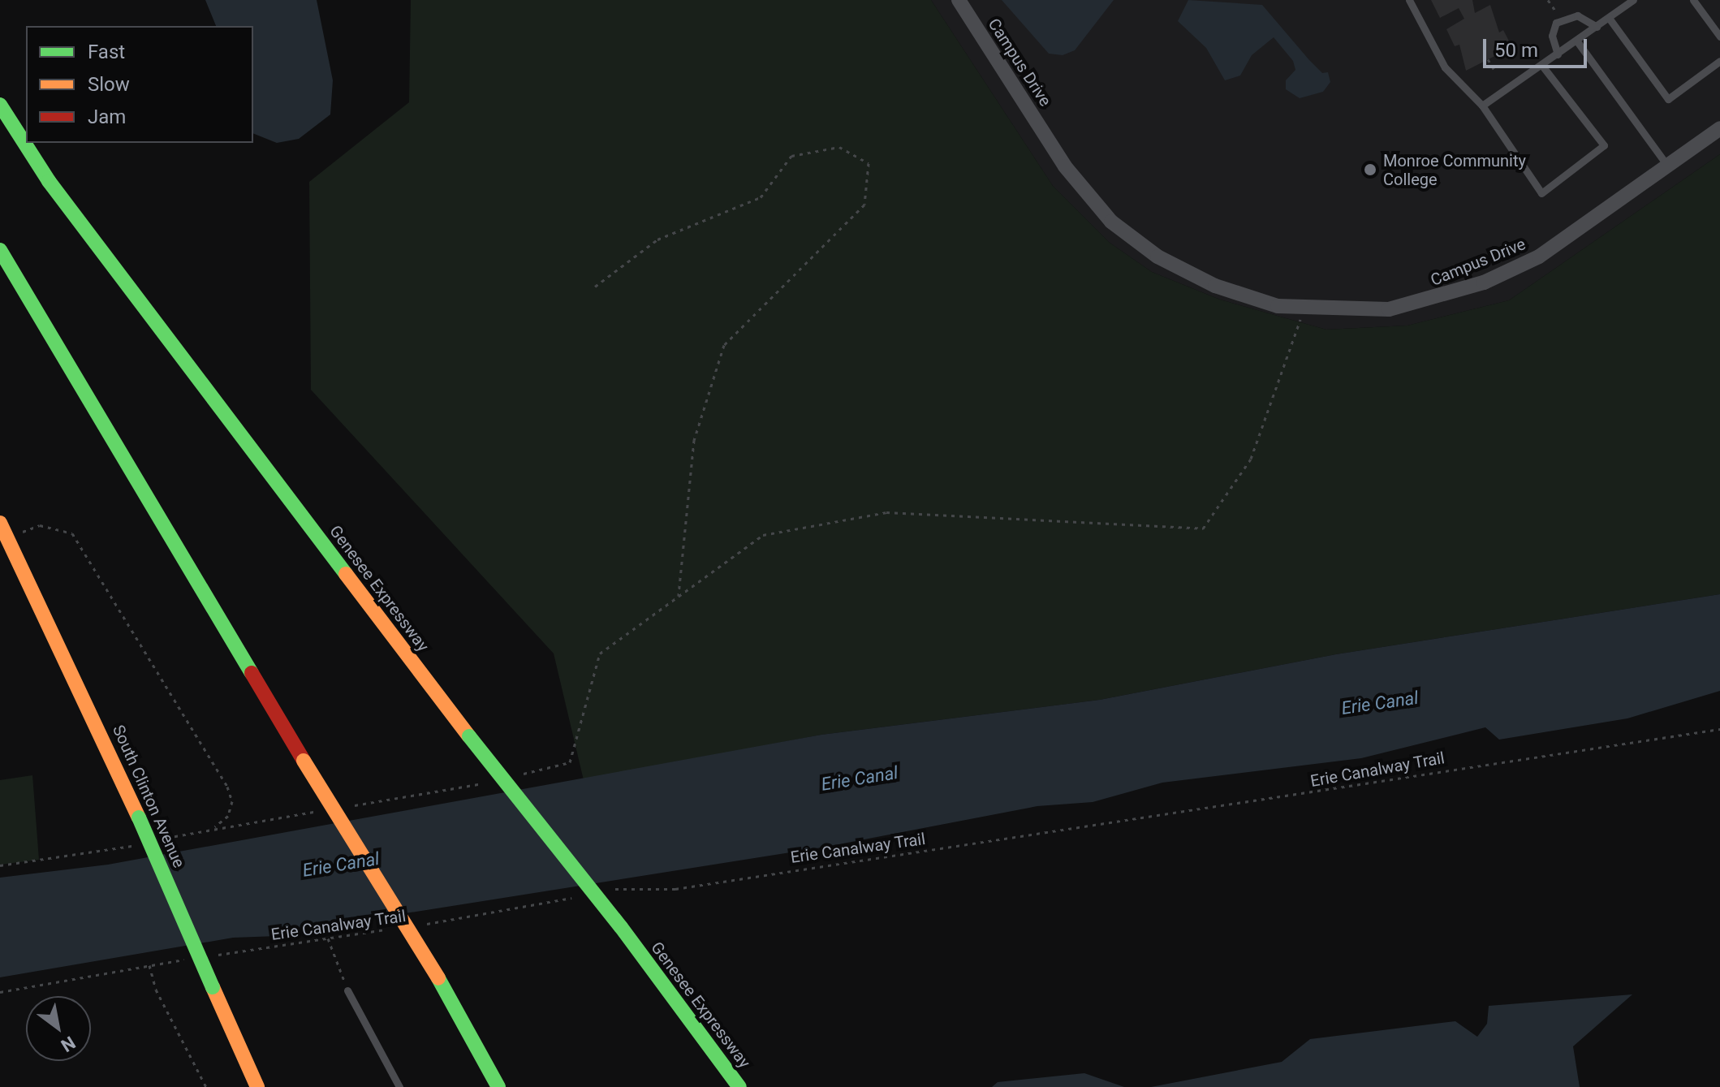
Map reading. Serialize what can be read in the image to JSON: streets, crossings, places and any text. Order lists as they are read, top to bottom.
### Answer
{
  "streets": {
    "main road": ["Genesee Expressway", "South Clinton Avenue"],
    "street": ["Campus Drive"],
    "path": ["Erie Canalway Trail"]
  },
  "water": ["Erie Canal"],
  "places": ["Monroe Community College"],
  "legend": ["Fast", "Slow", "Jam"],
  "scale_bar": "50 m",
  "north": "bottom right"
}
